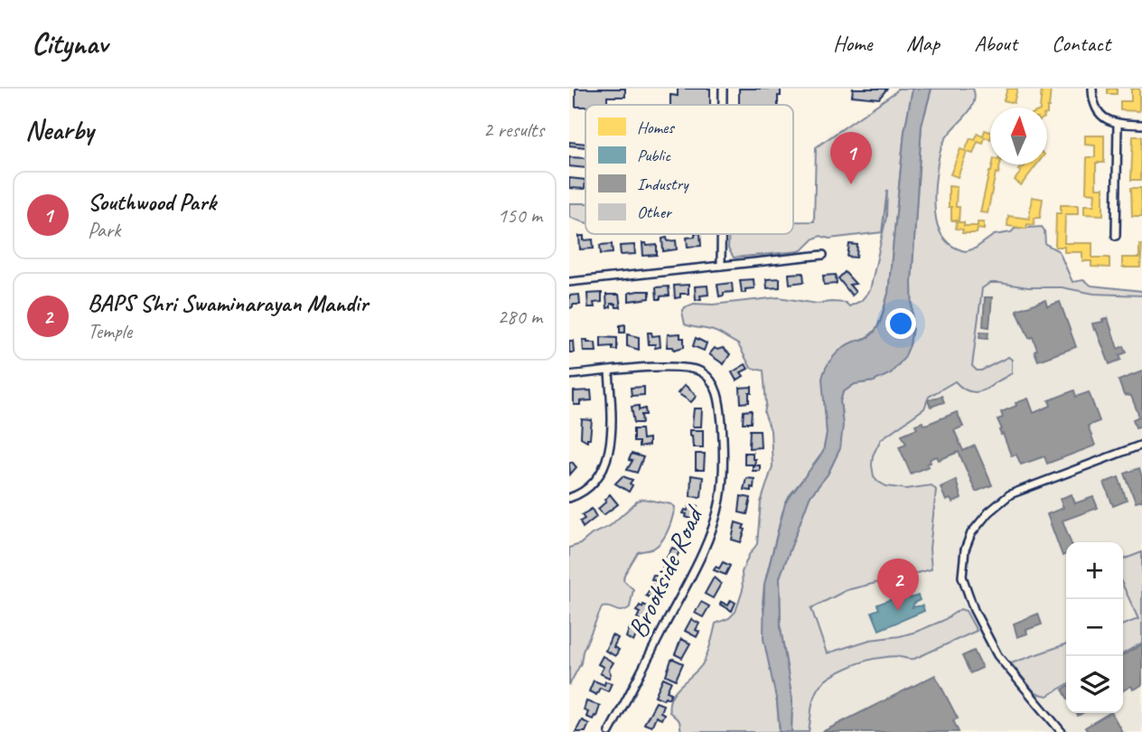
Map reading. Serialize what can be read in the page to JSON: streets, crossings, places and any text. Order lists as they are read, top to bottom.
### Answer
{
  "streets": {
    "street": ["Brookside Road"]
  },
  "legend": [
    "Homes",
    "Public",
    "Industry",
    "Other"
  ],
  "north": "top",
  "page": {
    "header": "Citynav",
    "nav": [
      "Home",
      "Map",
      "About",
      "Contact"
    ],
    "heading": ["Nearby", "2 results"],
    "pins": ["1", "2"],
    "list": [
      {
        "mark": "1",
        "name": "Southwood Park",
        "note": "Park",
        "value": "150 m"
      },
      {
        "mark": "2",
        "name": "BAPS Shri Swaminarayan Mandir",
        "note": "Temple",
        "value": "280 m"
      }
    ],
    "map_buttons": ["+", "−"]
  }
}
